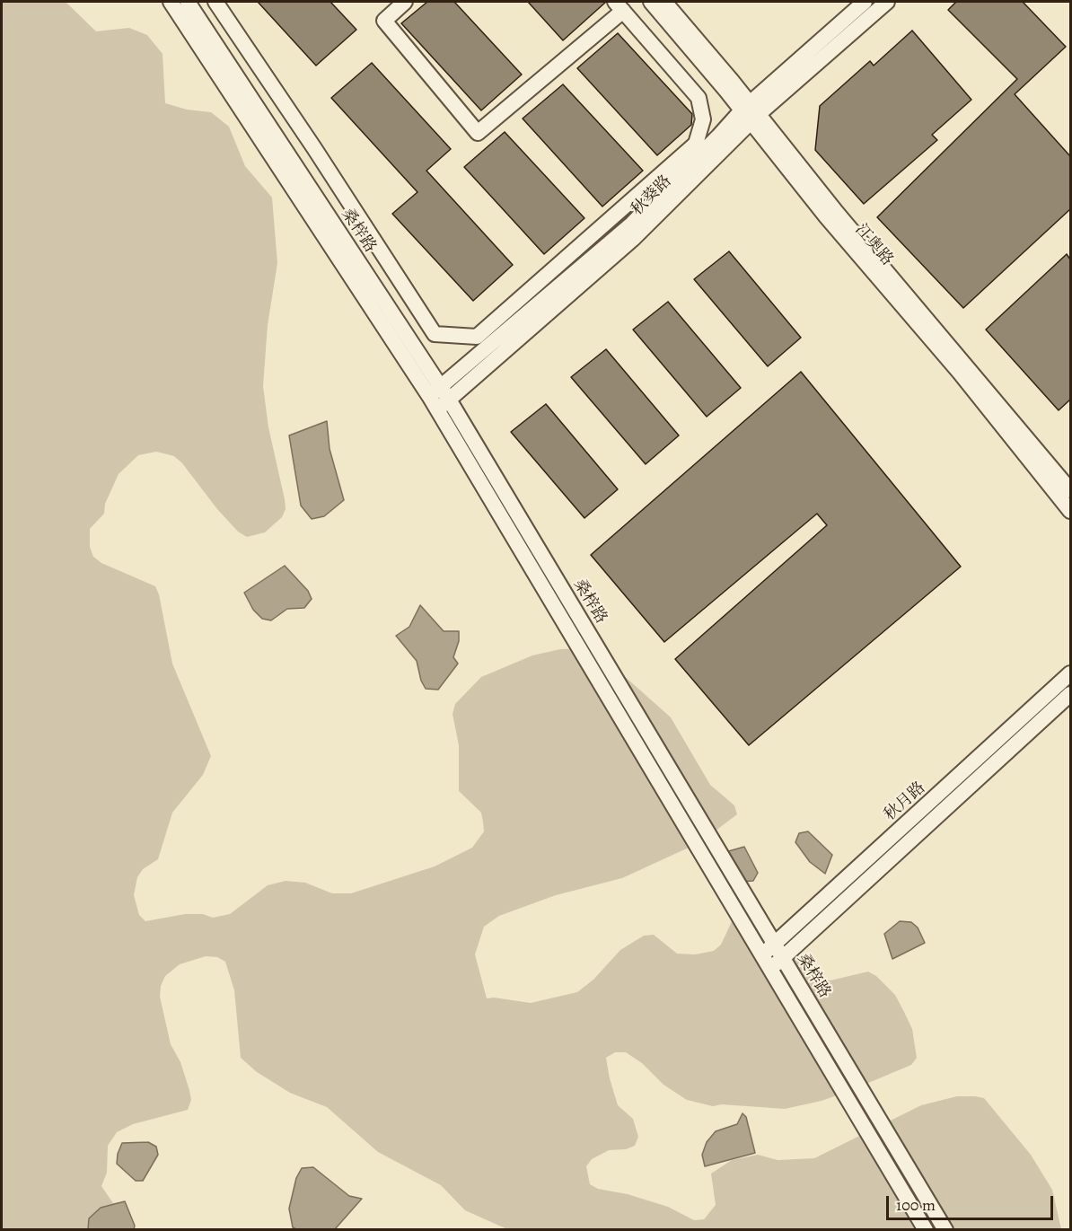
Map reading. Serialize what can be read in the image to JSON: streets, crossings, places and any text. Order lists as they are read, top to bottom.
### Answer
{
  "streets": {
    "street": [
      "秋葵路",
      "桑梓路",
      "江奥路",
      "秋月路"
    ]
  },
  "crossings": [
    ["秋葵路", "桑梓路"],
    ["秋葵路", "江奥路"],
    ["桑梓路", "秋月路"]
  ],
  "scale_bar": "100 m"
}
